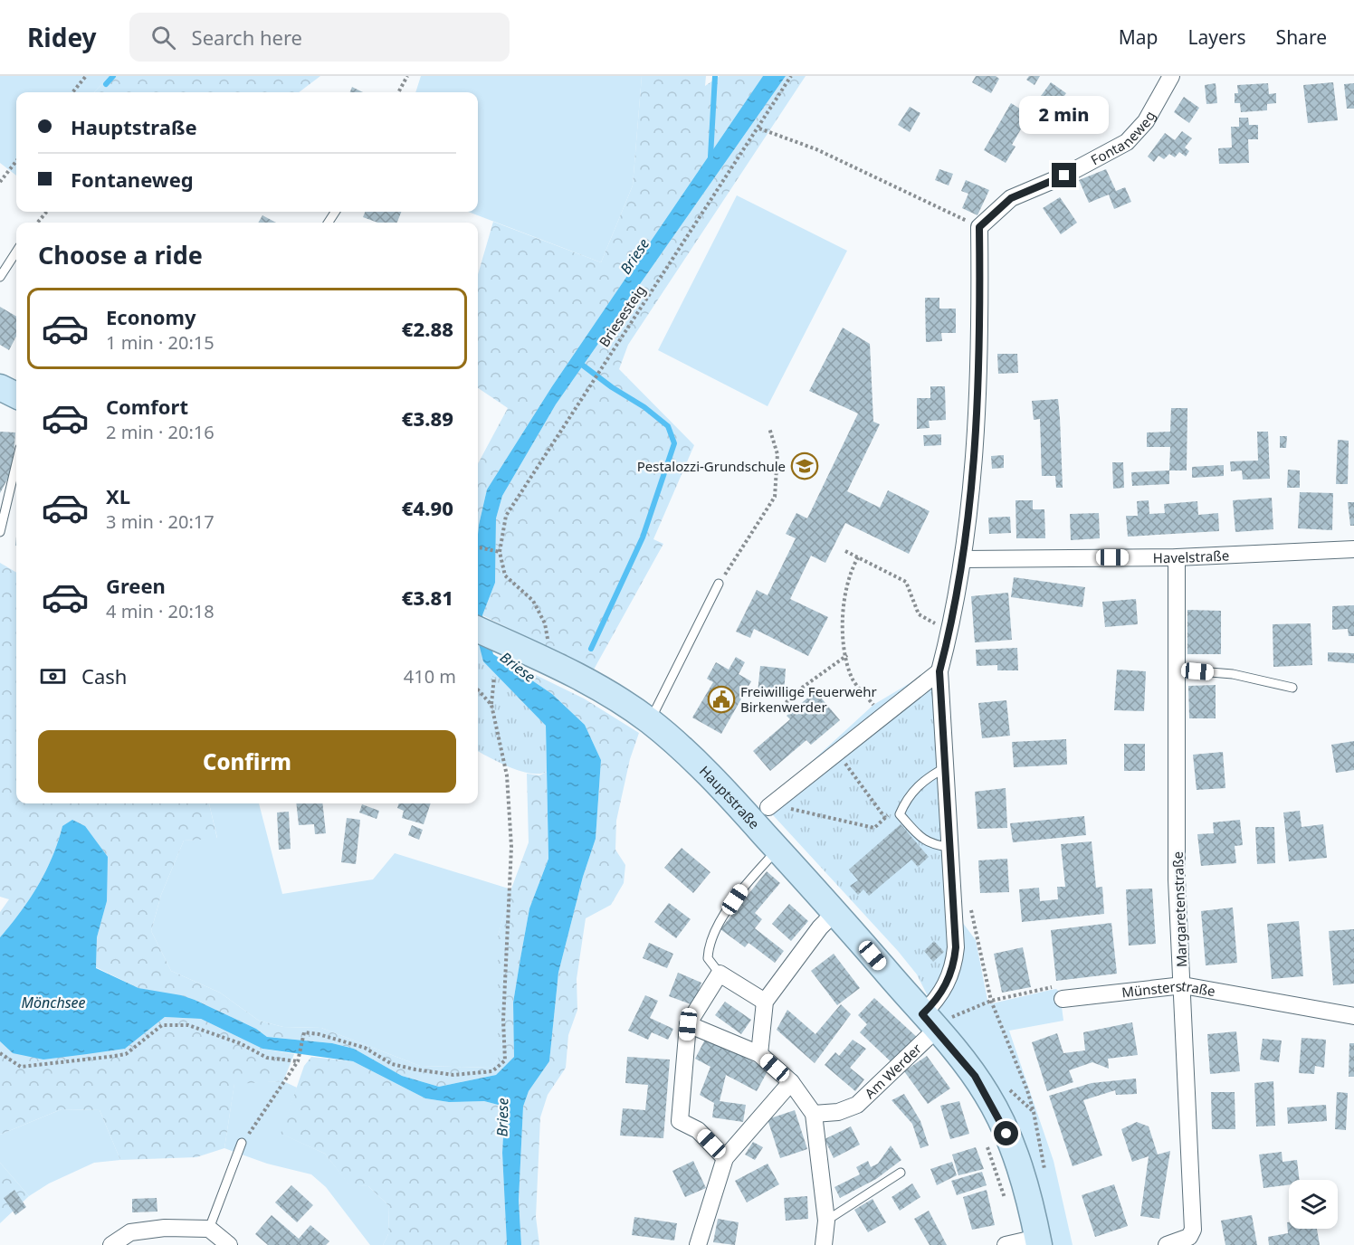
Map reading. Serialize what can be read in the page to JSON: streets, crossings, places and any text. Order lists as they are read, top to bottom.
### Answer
{
  "streets": {
    "main road": ["Hauptstraße"],
    "street": [
      "Fontaneweg",
      "Havelstraße",
      "Margaretenstraße",
      "Münsterstraße",
      "Am Werder"
    ],
    "path": ["Briesesteig"]
  },
  "crossings": [
    ["Havelstraße", "Margaretenstraße"],
    ["Hauptstraße", "Am Werder"],
    ["Margaretenstraße", "Münsterstraße"]
  ],
  "water": ["Briese", "Mönchsee"],
  "places": {
    "school or university": ["Pestalozzi-Grundschule"],
    "public building": ["Freiwillige Feuerwehr Birkenwerder"]
  },
  "page": {
    "header": "Ridey",
    "search": "Search here",
    "nav": ["Map", "Layers", "Share"],
    "banner": ["Hauptstraße", "Fontaneweg"],
    "bubble": "2 min",
    "heading": "Choose a ride",
    "list": [
      {
        "name": "Economy",
        "note": "1 min · 20:15",
        "value": "€2.88"
      },
      {
        "name": "Comfort",
        "note": "2 min · 20:16",
        "value": "€3.89"
      },
      {
        "name": "XL",
        "note": "3 min · 20:17",
        "value": "€4.90"
      },
      {
        "name": "Green",
        "note": "4 min · 20:18",
        "value": "€3.81"
      }
    ],
    "pay": ["Cash", "410 m"],
    "buttons": "Confirm"
  }
}
